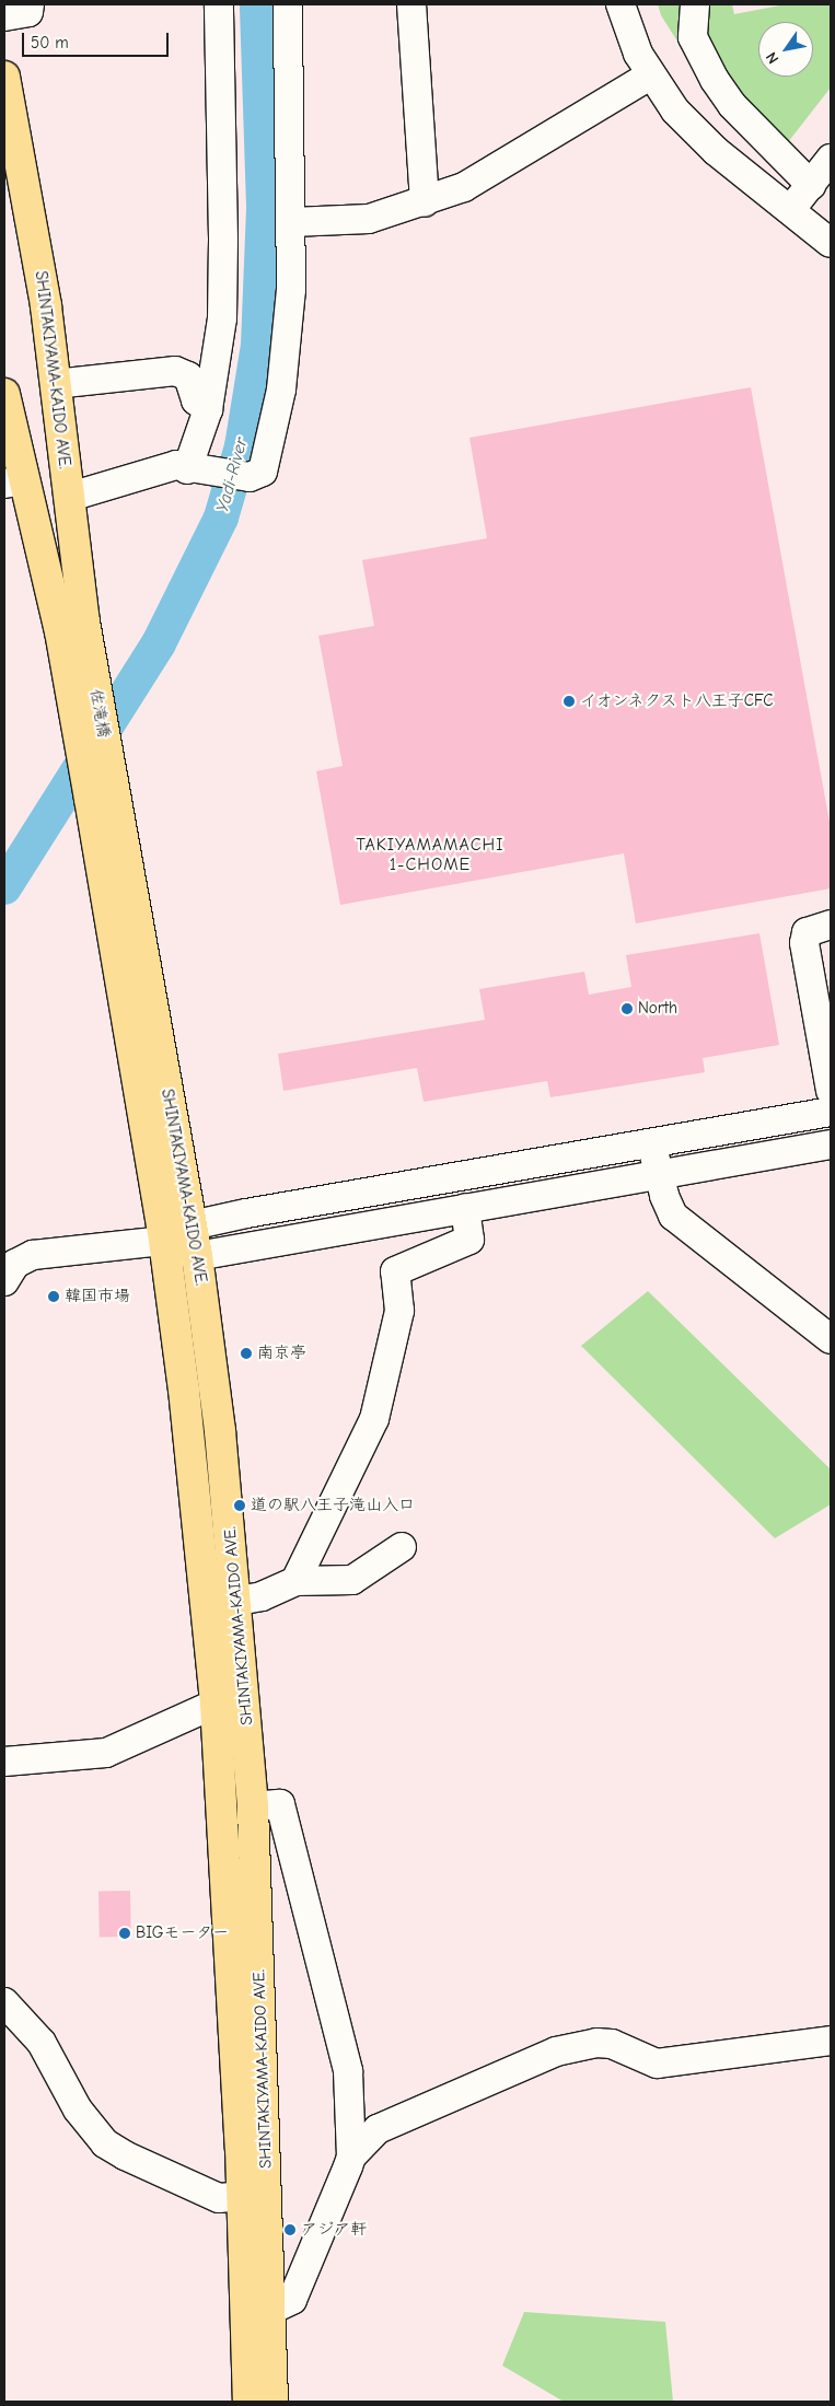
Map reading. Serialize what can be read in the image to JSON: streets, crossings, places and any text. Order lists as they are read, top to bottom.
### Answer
{
  "streets": {
    "main road": ["SHINTAKIYAMA-KAIDO AVE.", "佐滝橋"]
  },
  "crossings": [
    ["SHINTAKIYAMA-KAIDO AVE.", "佐滝橋"]
  ],
  "districts": ["TAKIYAMAMACHI 1-CHOME"],
  "water": ["Yadi-River"],
  "places": [
    "イオンネクスト八王子CFC",
    "North",
    "韓国市場",
    "南京亭",
    "道の駅八王子滝山入口",
    "BIGモーター",
    "アジア軒"
  ],
  "scale_bar": "50 m",
  "north": "bottom left"
}
